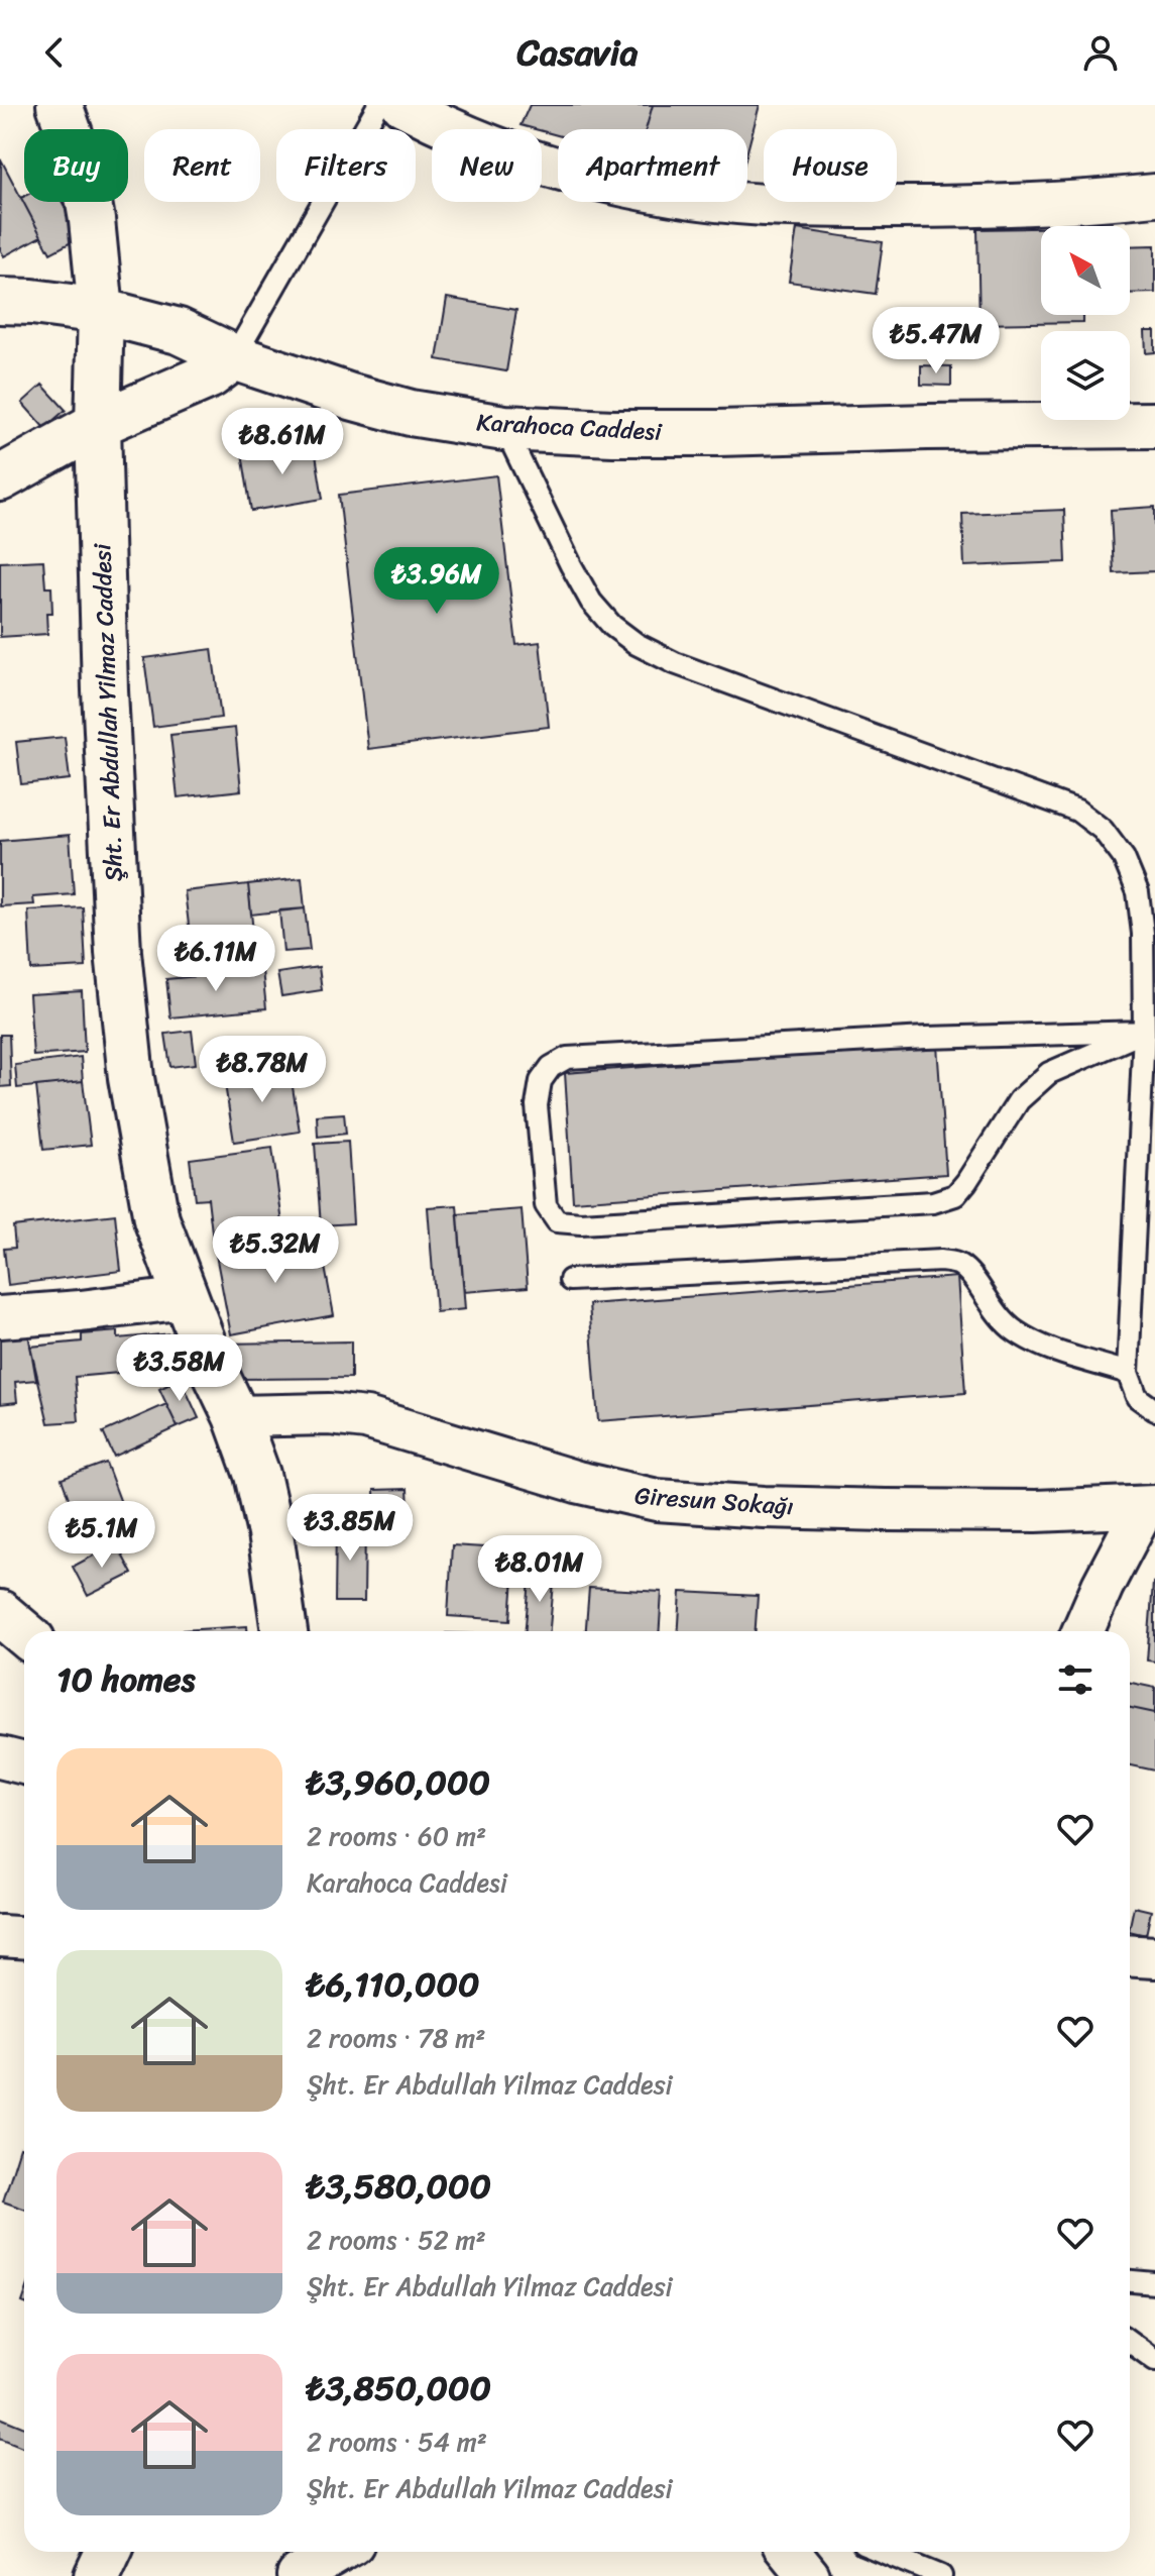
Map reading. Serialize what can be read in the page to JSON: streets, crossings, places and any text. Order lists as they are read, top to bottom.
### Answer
{
  "streets": {
    "street": ["Karahoca Caddesi", "Şht. Er Abdullah Yilmaz Caddesi", "Giresun Sokağı"]
  },
  "crossings": [
    ["Karahoca Caddesi", "Şht. Er Abdullah Yilmaz Caddesi"],
    ["Şht. Er Abdullah Yilmaz Caddesi", "Giresun Sokağı"]
  ],
  "north": "top left",
  "page": {
    "header": "Casavia",
    "chip": [
      "Buy",
      "Rent",
      "Filters",
      "New",
      "Apartment",
      "House"
    ],
    "price": [
      "₺5.47M",
      "₺8.61M",
      "₺3.96M",
      "₺6.11M",
      "₺8.78M",
      "₺5.32M",
      "₺3.58M",
      "₺3.85M",
      "₺5.1M",
      "₺8.01M"
    ],
    "heading": "10 homes",
    "list": [
      {
        "name": "₺3,960,000",
        "note": "2 rooms · 60 m² · Karahoca Caddesi"
      },
      {
        "name": "₺6,110,000",
        "note": "2 rooms · 78 m² · Şht. Er Abdullah Yilmaz Caddesi"
      },
      {
        "name": "₺3,580,000",
        "note": "2 rooms · 52 m² · Şht. Er Abdullah Yilmaz Caddesi"
      },
      {
        "name": "₺3,850,000",
        "note": "2 rooms · 54 m² · Şht. Er Abdullah Yilmaz Caddesi"
      }
    ]
  }
}
